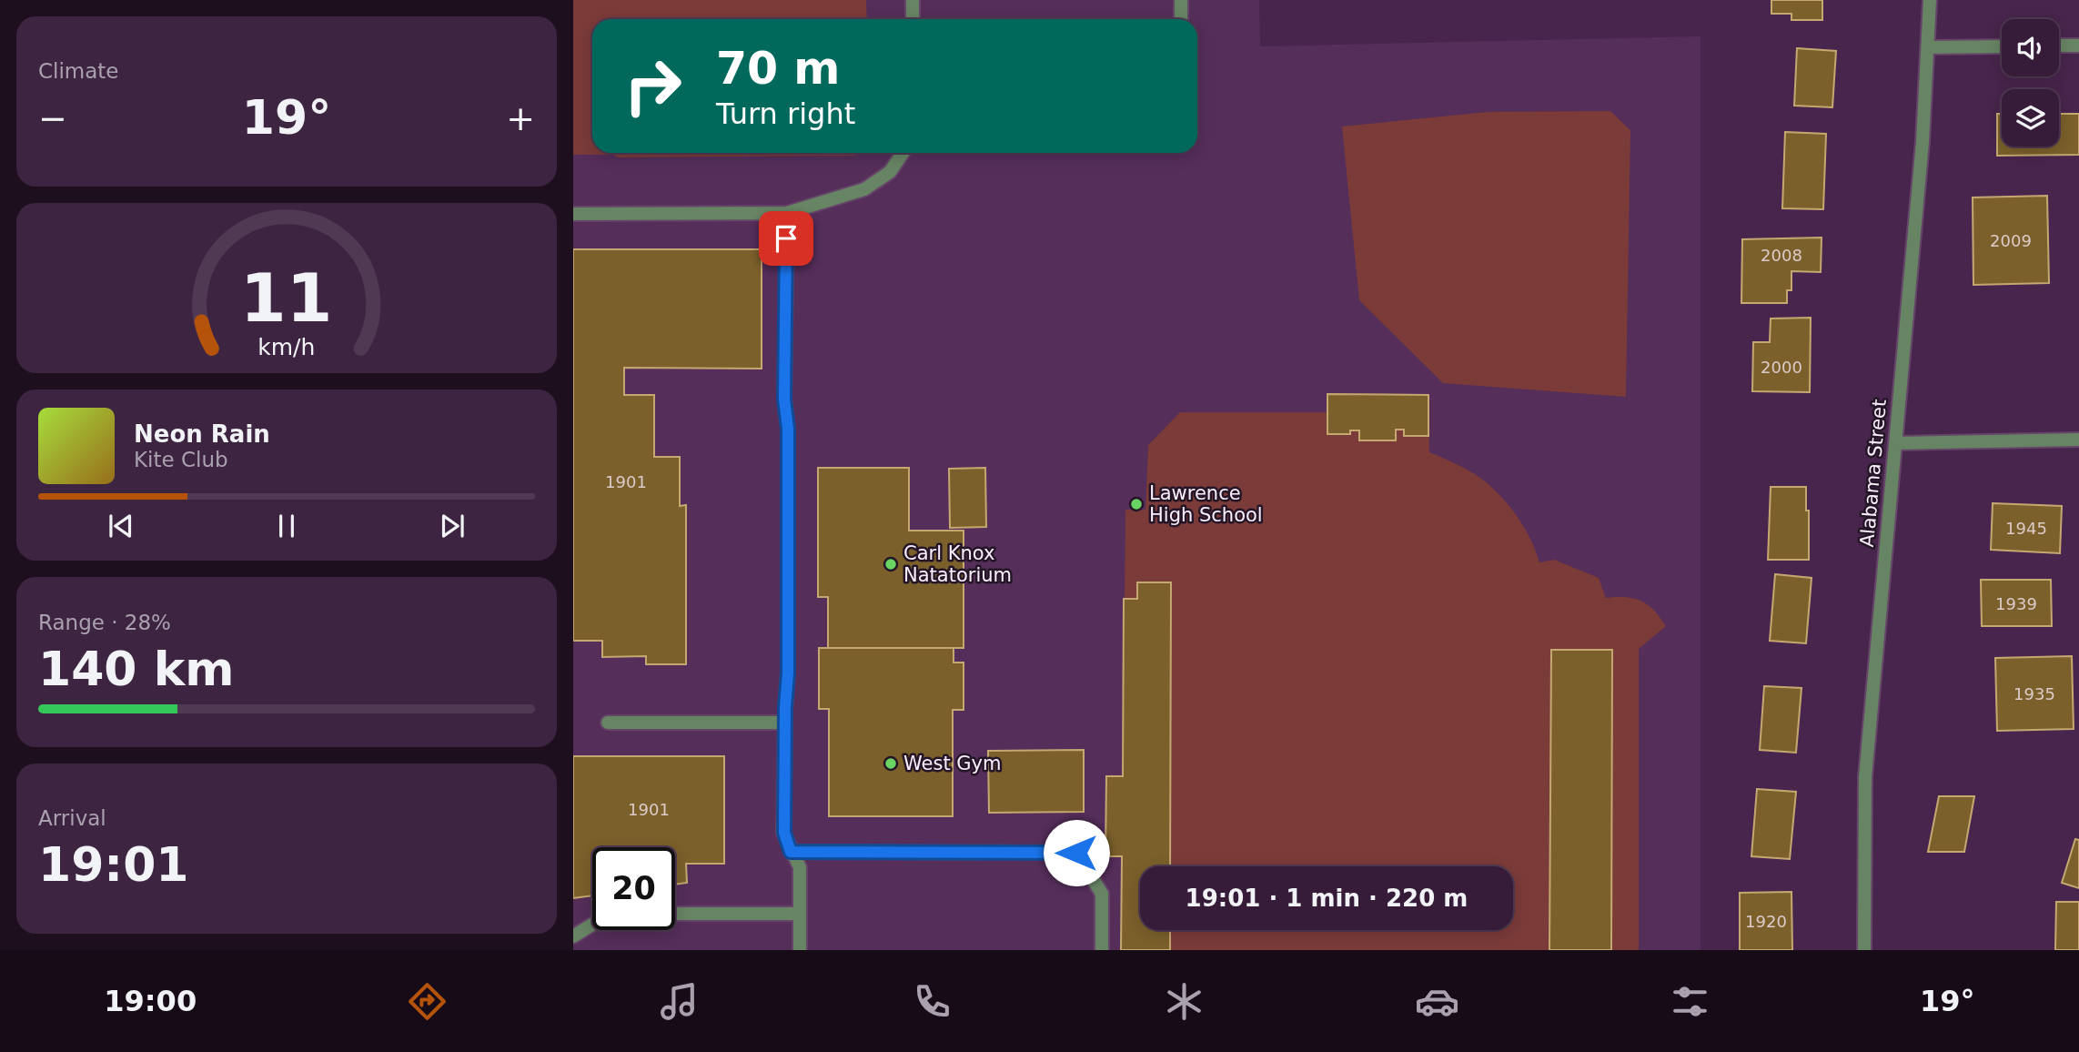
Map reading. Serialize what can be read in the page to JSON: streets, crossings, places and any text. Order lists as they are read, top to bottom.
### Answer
{
  "streets": {
    "street": ["Alabama Street"]
  },
  "places": ["Lawrence High School", "Carl Knox Natatorium", "West Gym"],
  "house_numbers": [
    "2009",
    "2008",
    "2000",
    "1901",
    "1945",
    "1939",
    "1935",
    "1901",
    "1920"
  ],
  "page": {
    "tile": [
      "Climate",
      ["Range · 28%", "140 km"],
      ["Arrival", "19:01"]
    ],
    "turn": ["70 m", "Turn right"],
    "heat": ["−", "19°", "+"],
    "song": ["Neon Rain", "Kite Club"],
    "limit": "20",
    "trip": "19:01 · 1 min · 220 m",
    "tabs": ["19:00", "19°"],
    "gauge": ["11", "km/h"]
  }
}
